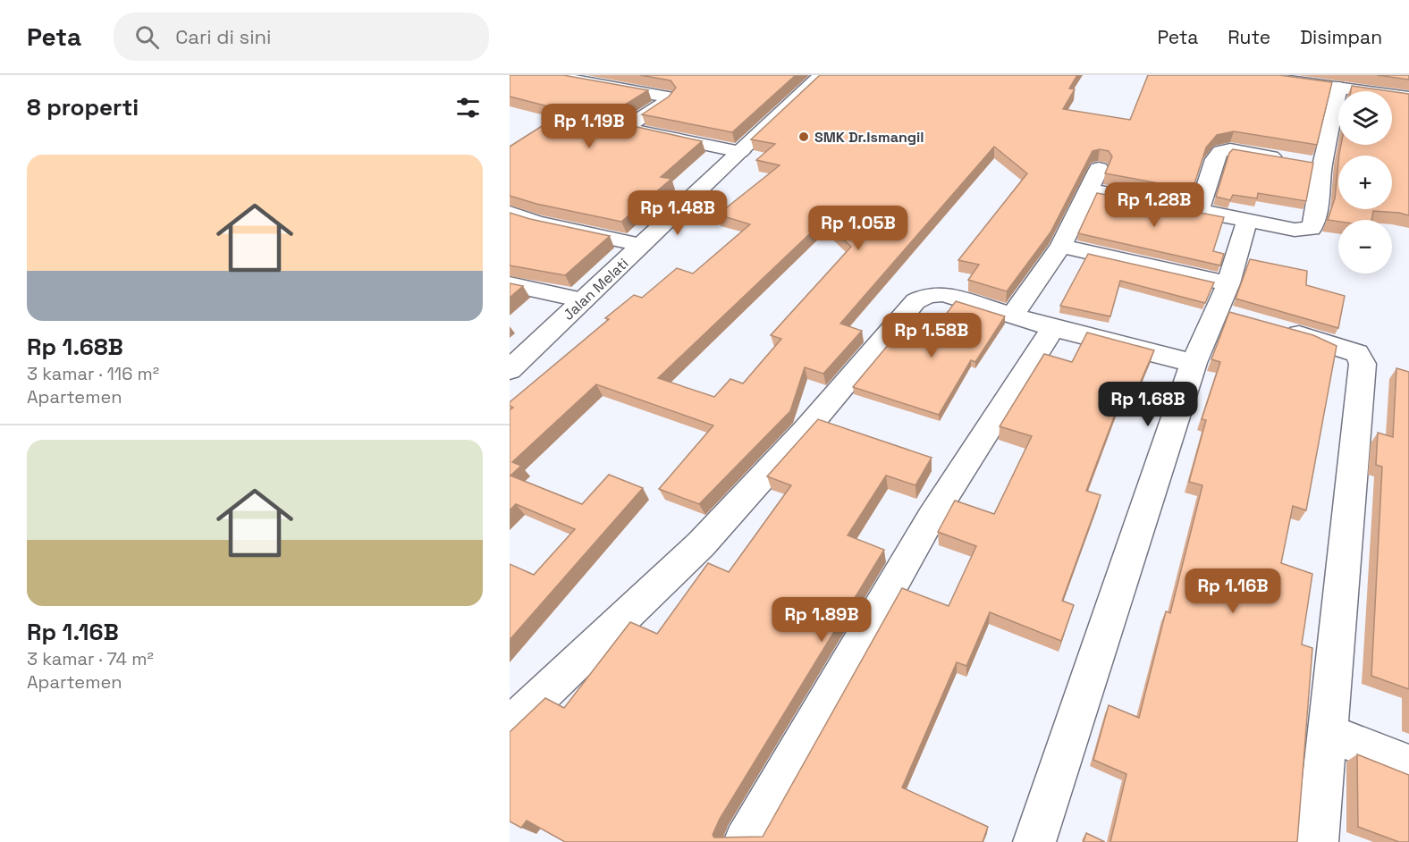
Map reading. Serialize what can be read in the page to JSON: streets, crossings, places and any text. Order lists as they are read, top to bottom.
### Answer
{
  "streets": {
    "street": ["Jalan Melati"]
  },
  "places": ["SMK Dr.Ismangil"],
  "page": {
    "header": "Peta",
    "search": "Cari di sini",
    "nav": ["Peta", "Rute", "Disimpan"],
    "heading": "8 properti",
    "map_buttons": ["+", "−"],
    "price": [
      "Rp 1.19B",
      "Rp 1.28B",
      "Rp 1.48B",
      "Rp 1.05B",
      "Rp 1.58B",
      "Rp 1.68B",
      "Rp 1.16B",
      "Rp 1.89B"
    ],
    "list": [
      {
        "name": "Rp 1.68B",
        "note": "3 kamar · 116 m² · Apartemen"
      },
      {
        "name": "Rp 1.16B",
        "note": "3 kamar · 74 m² · Apartemen"
      }
    ]
  }
}
